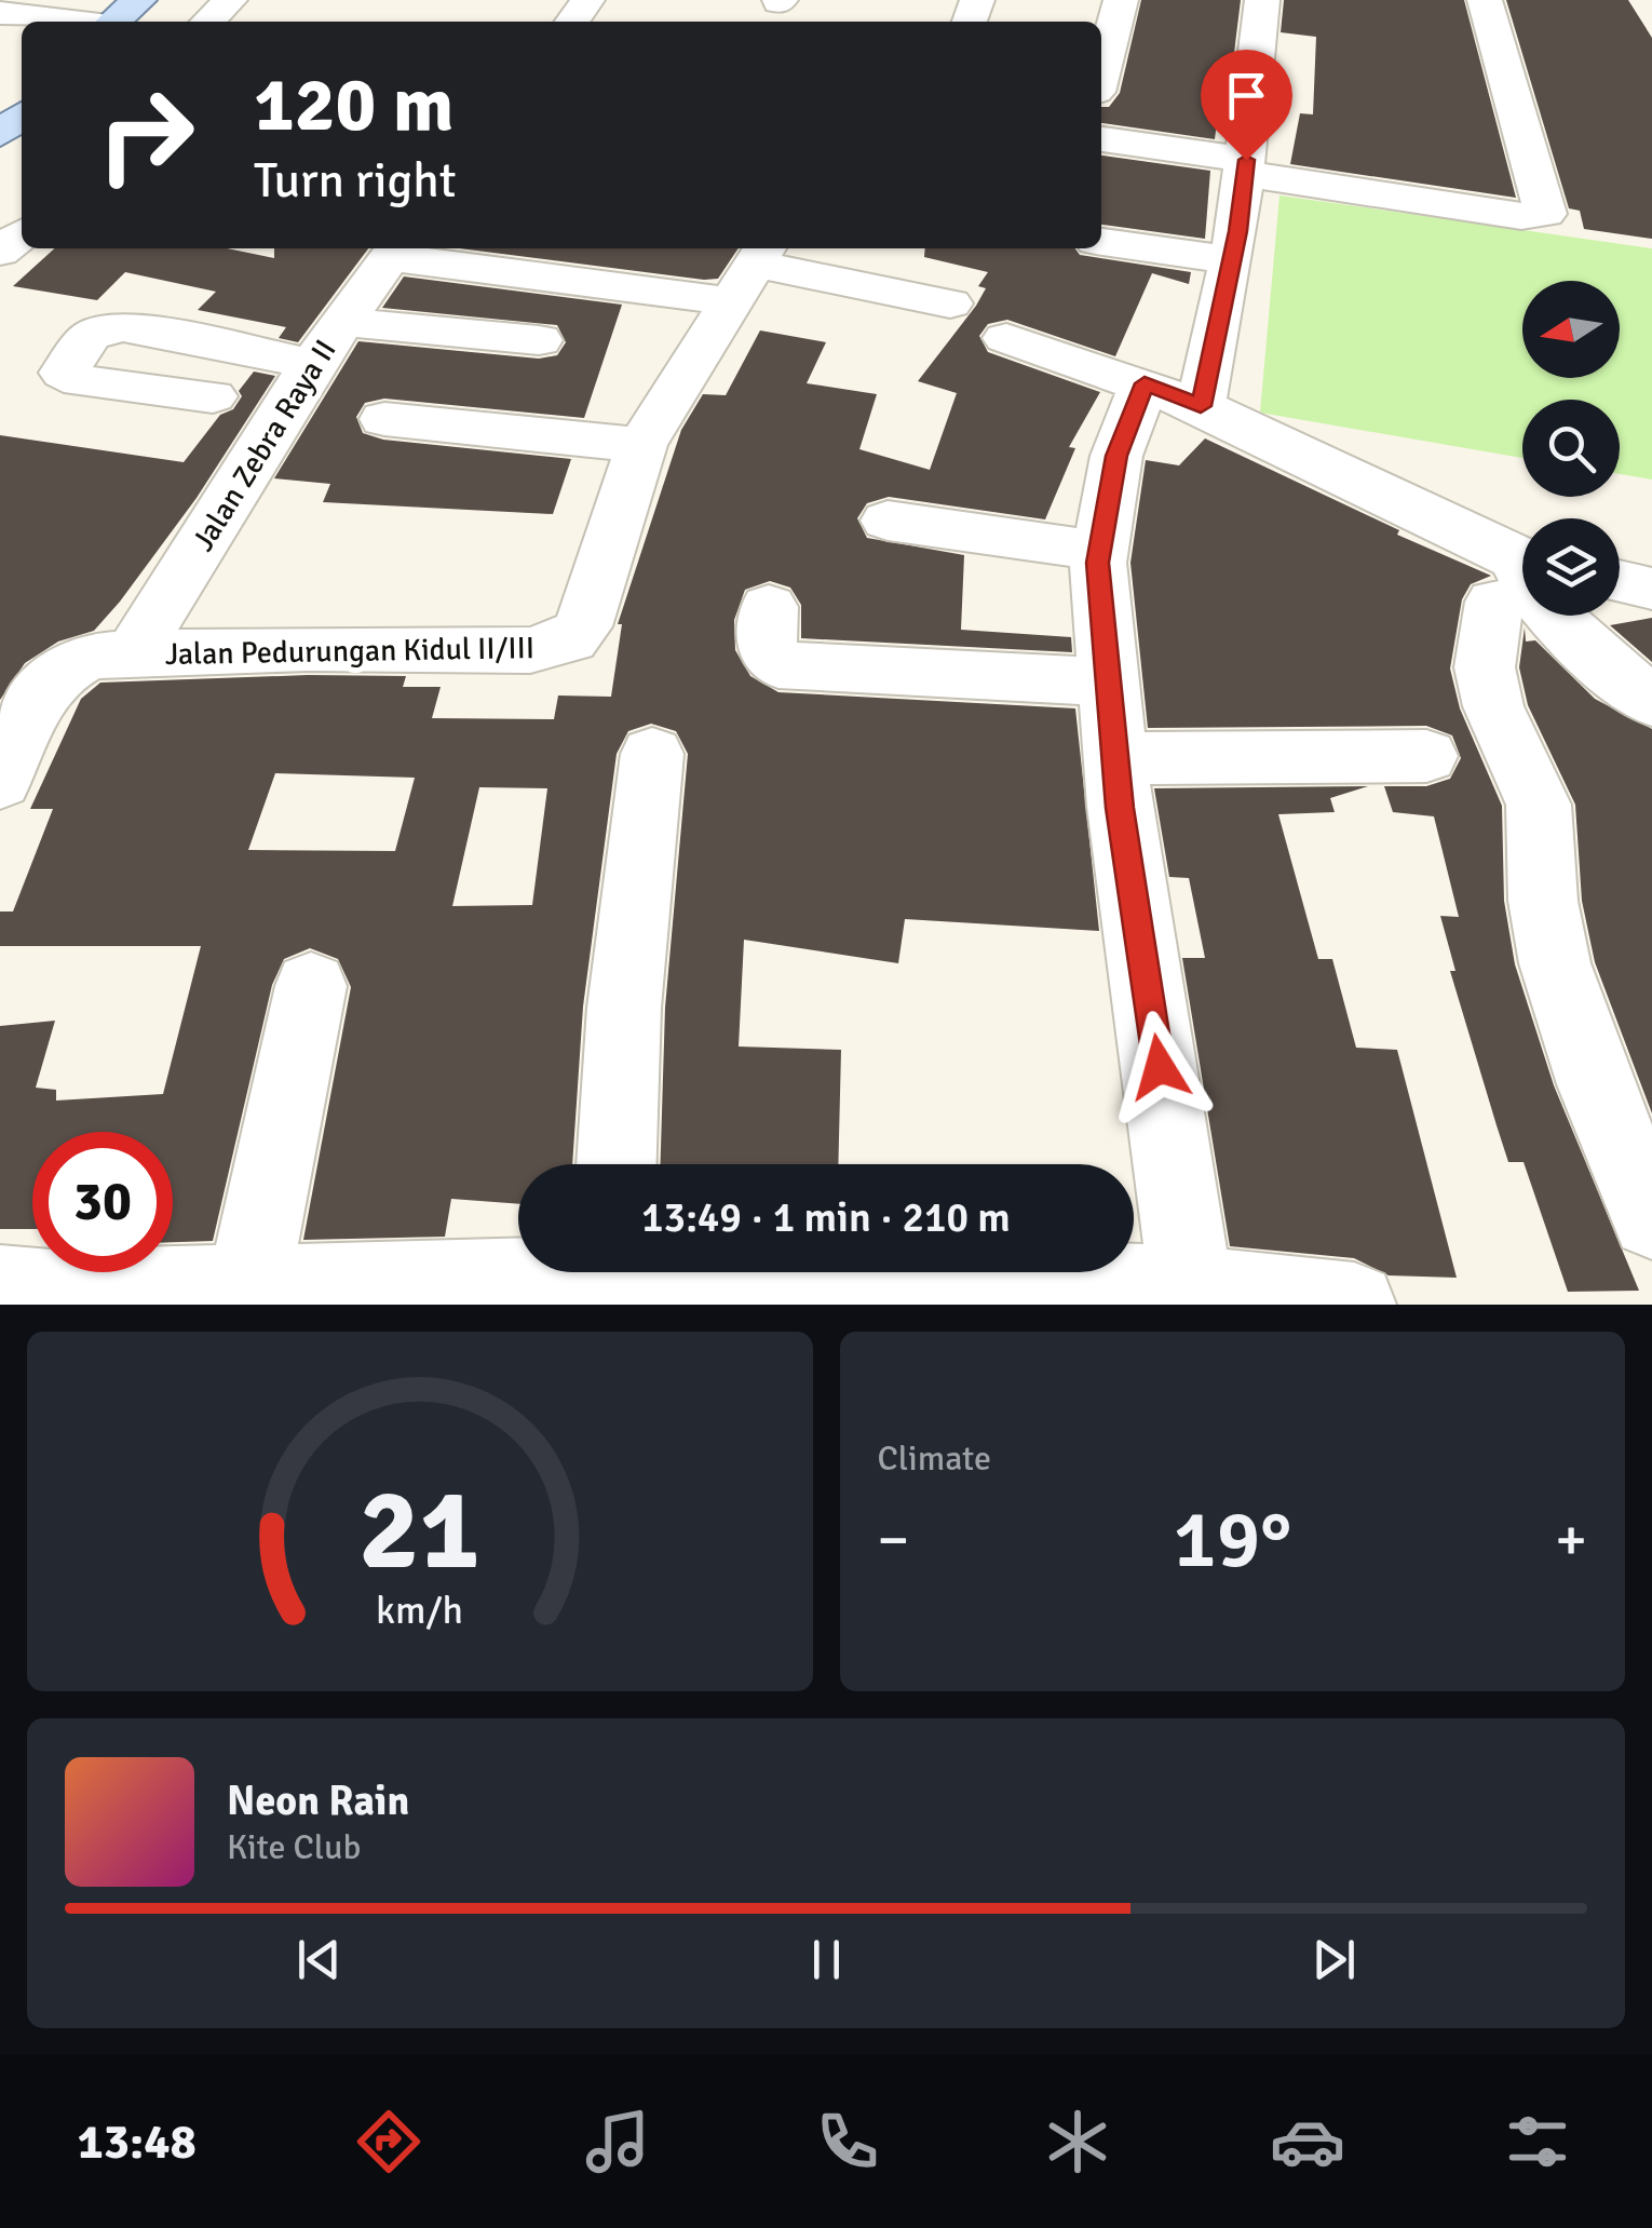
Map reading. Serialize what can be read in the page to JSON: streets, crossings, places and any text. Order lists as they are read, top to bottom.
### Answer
{
  "streets": {
    "street": ["Jalan Zebra Raya II", "Jalan Pedurungan Kidul II/III"]
  },
  "crossings": [
    ["Jalan Zebra Raya II", "Jalan Pedurungan Kidul II/III"]
  ],
  "north": "left",
  "page": {
    "turn": ["120 m", "Turn right"],
    "limit": "30",
    "trip": "13:49 · 1 min · 210 m",
    "tile": "Climate",
    "heat": ["−", "19°", "+"],
    "song": ["Neon Rain", "Kite Club"],
    "tabs": "13:48",
    "gauge": ["21", "km/h"]
  }
}
